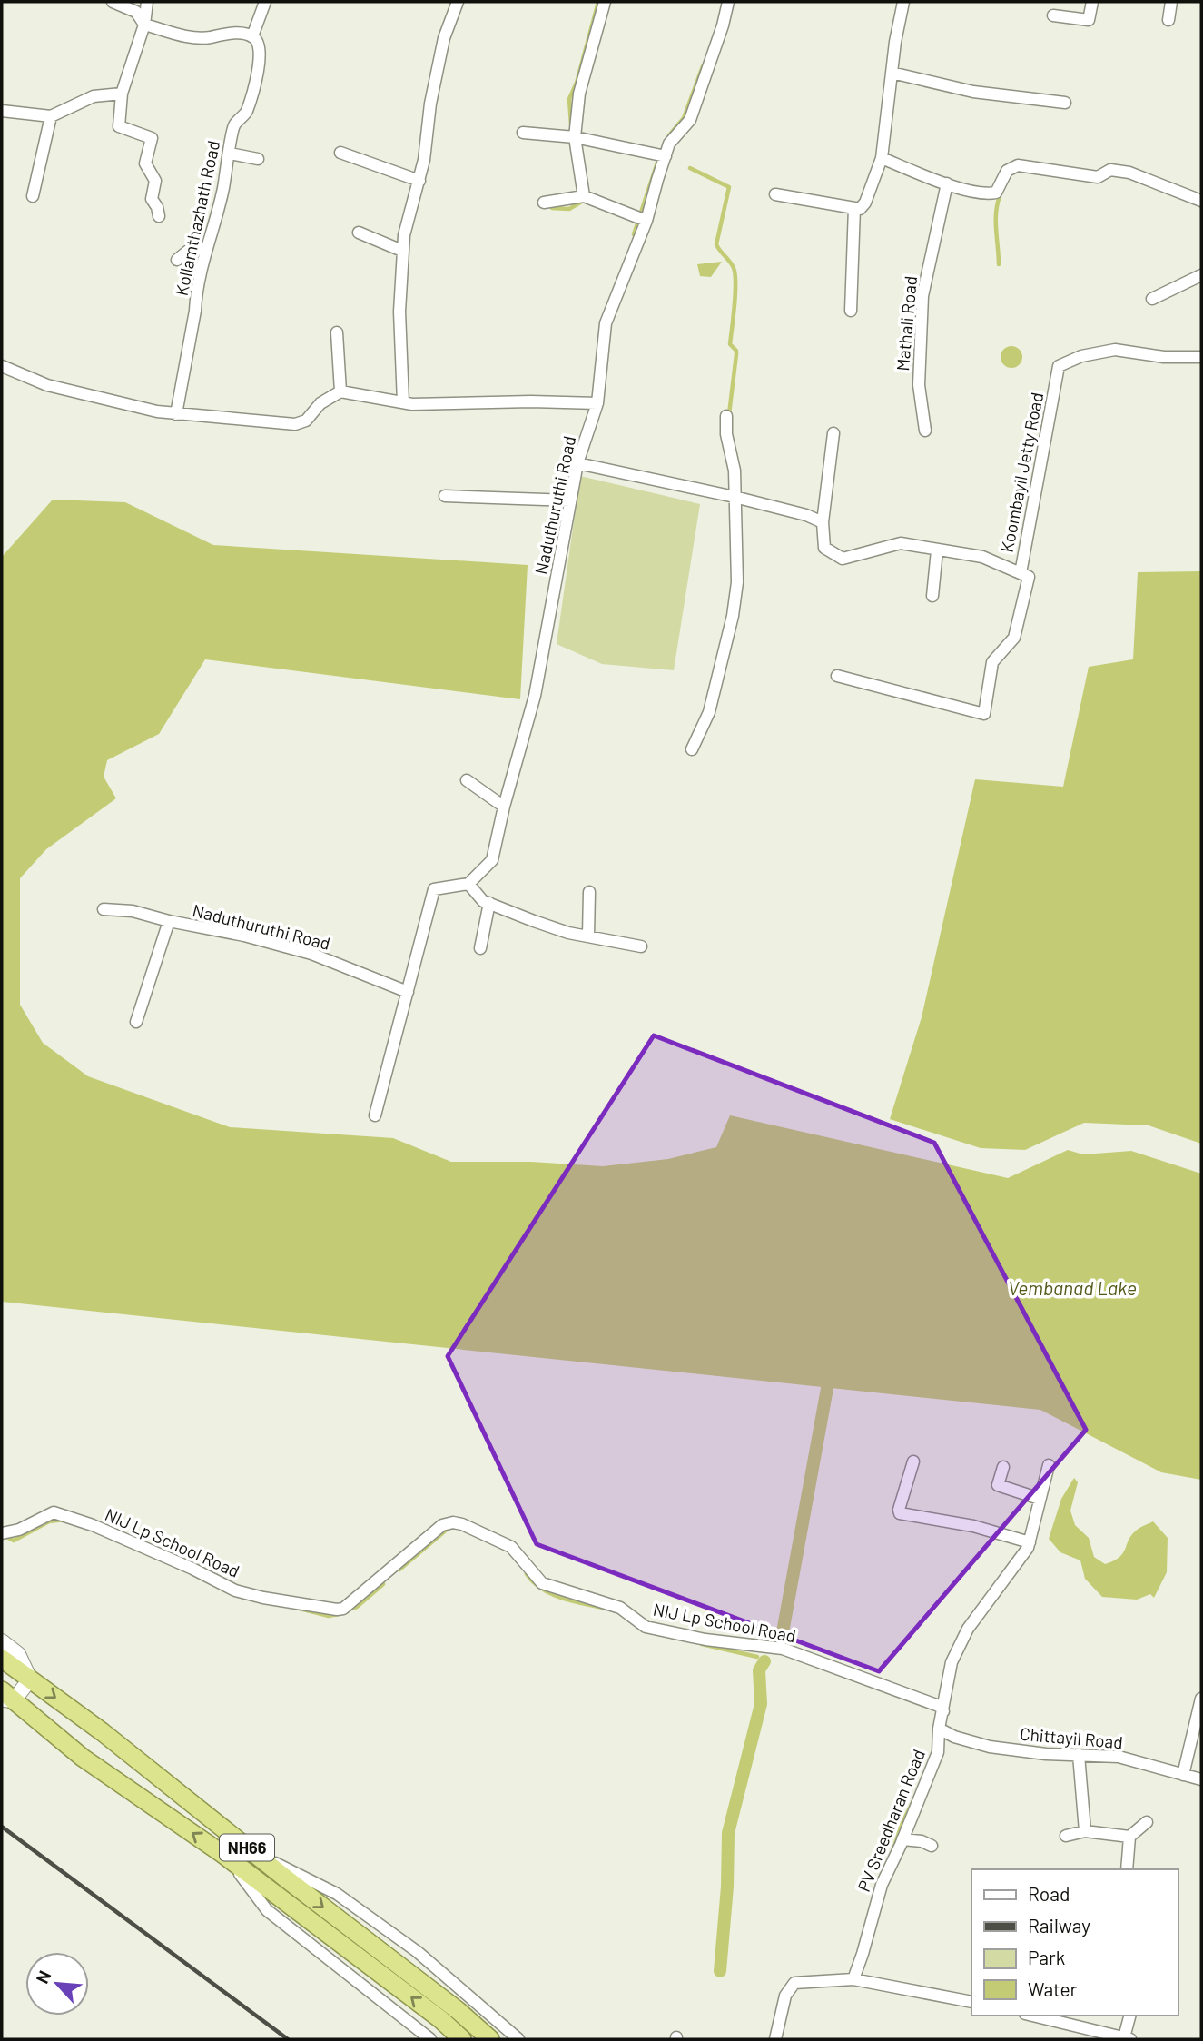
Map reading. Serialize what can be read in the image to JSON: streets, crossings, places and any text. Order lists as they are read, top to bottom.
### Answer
{
  "streets": {
    "highway": ["NH66"],
    "street": [
      "Kollamthazhath Road",
      "Mathali Road",
      "Koombayil Jetty Road",
      "Naduthuruthi Road",
      "NIJ Lp School Road",
      "Chittayil Road",
      "PV Sreedharan Road"
    ]
  },
  "crossings": [
    ["NIJ Lp School Road", "PV Sreedharan Road"],
    ["Chittayil Road", "PV Sreedharan Road"]
  ],
  "water": ["Vembanad Lake"],
  "legend": [
    "Road",
    "Railway",
    "Park",
    "Water"
  ],
  "north": "top left"
}
